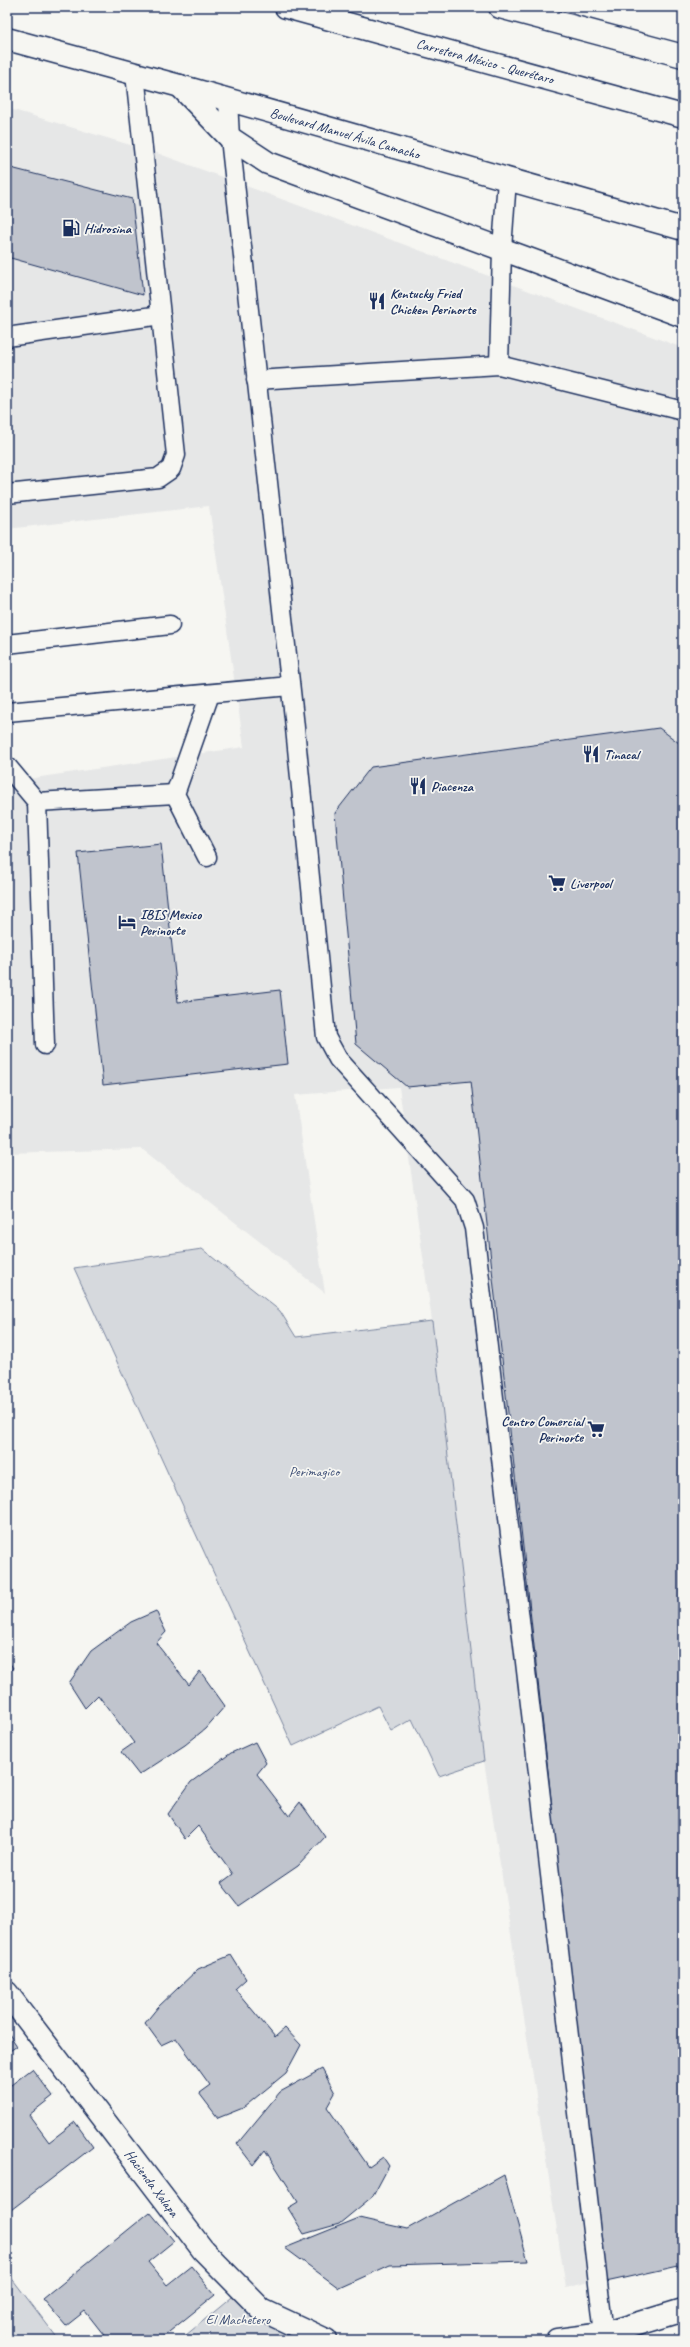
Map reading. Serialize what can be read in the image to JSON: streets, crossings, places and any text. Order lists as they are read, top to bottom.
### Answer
{
  "streets": {
    "main road": ["Carretera México - Querétaro", "Boulevard Manuel Ávila Camacho", "Hacienda Xalapa"]
  },
  "parks": ["Perimagico", "El Machetero"],
  "places": {
    "fuel station": ["Hidrosina"],
    "restaurant": ["Kentucky Fried Chicken Perinorte", "Tinacal", "Piacenza"],
    "supermarket": ["Liverpool", "Centro Comercial Perinorte"],
    "hotel": ["IBIS Mexico Perinorte"]
  }
}
